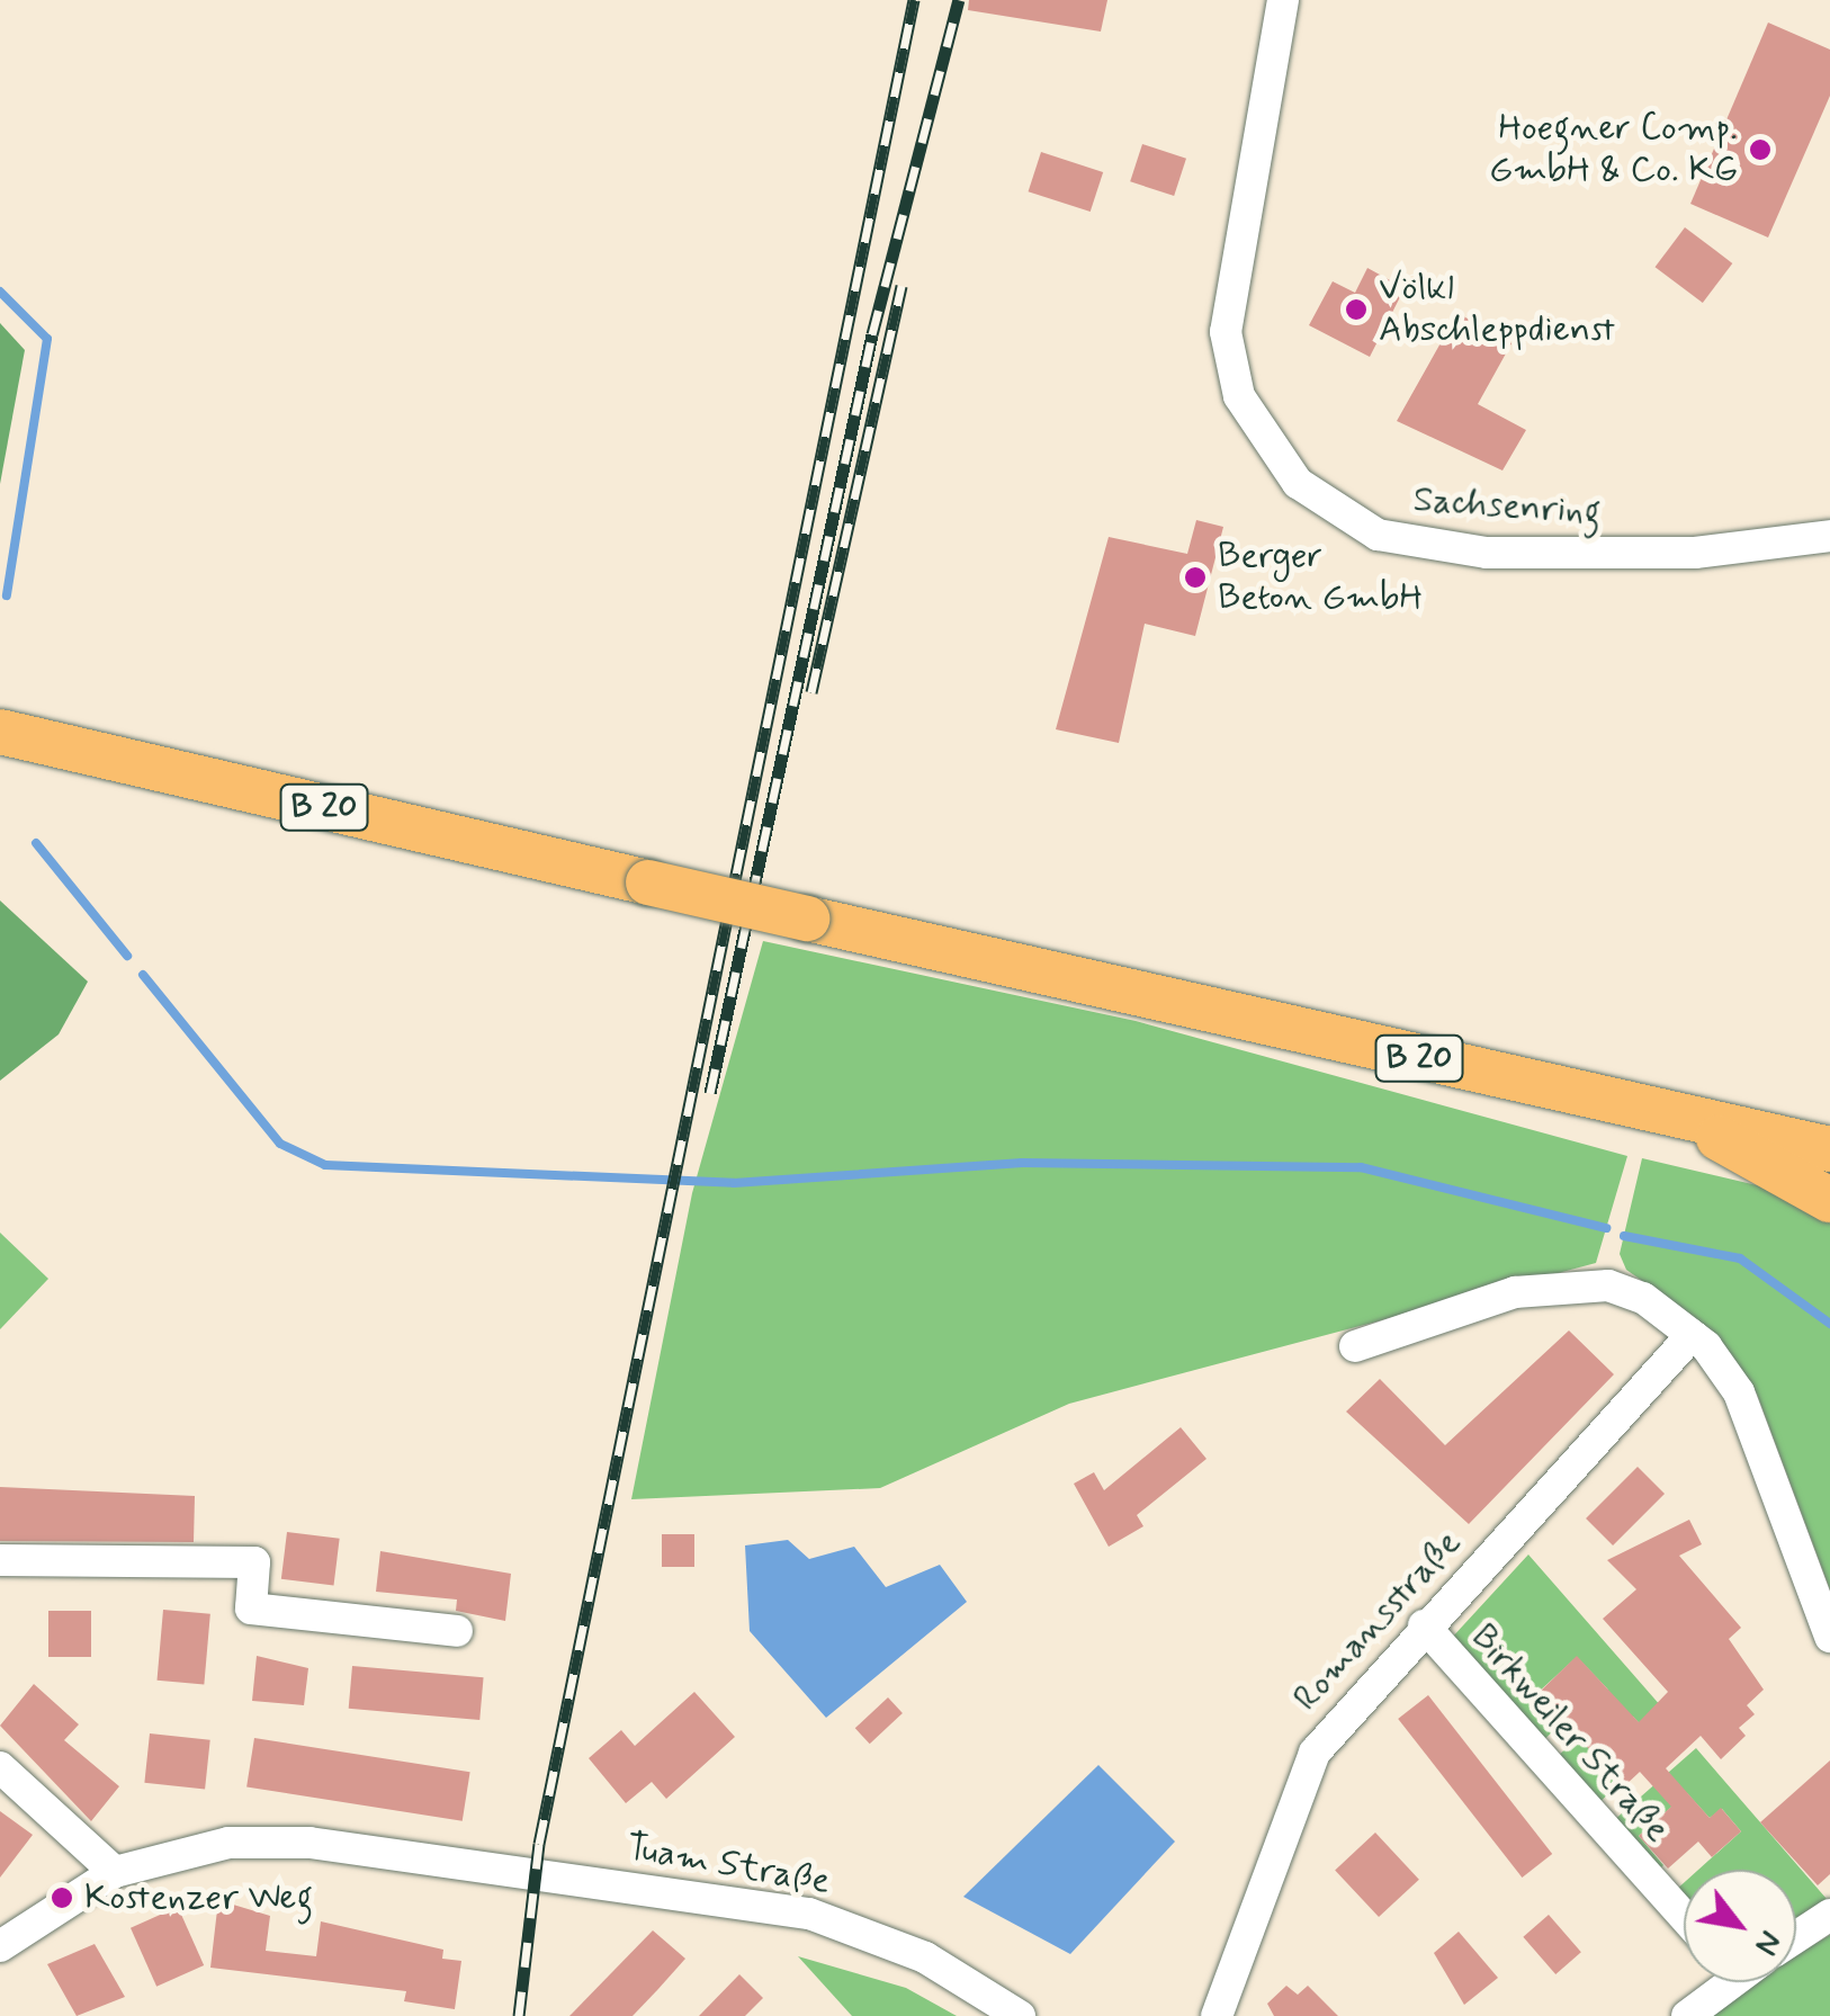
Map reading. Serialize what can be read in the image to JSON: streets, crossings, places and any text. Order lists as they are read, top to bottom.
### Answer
{
  "streets": {
    "highway": ["B 20"],
    "street": [
      "Sachsenring",
      "Romansstraße",
      "Birkweiler Straße",
      "Tuam Straße"
    ]
  },
  "crossings": [
    ["Romansstraße", "Birkweiler Straße"]
  ],
  "places": [
    "Hoegner Comp. GmbH & Co. KG",
    "Völkl Abschleppdienst",
    "Berger Beton GmbH",
    "Kostenzer Weg"
  ],
  "north": "bottom right"
}
